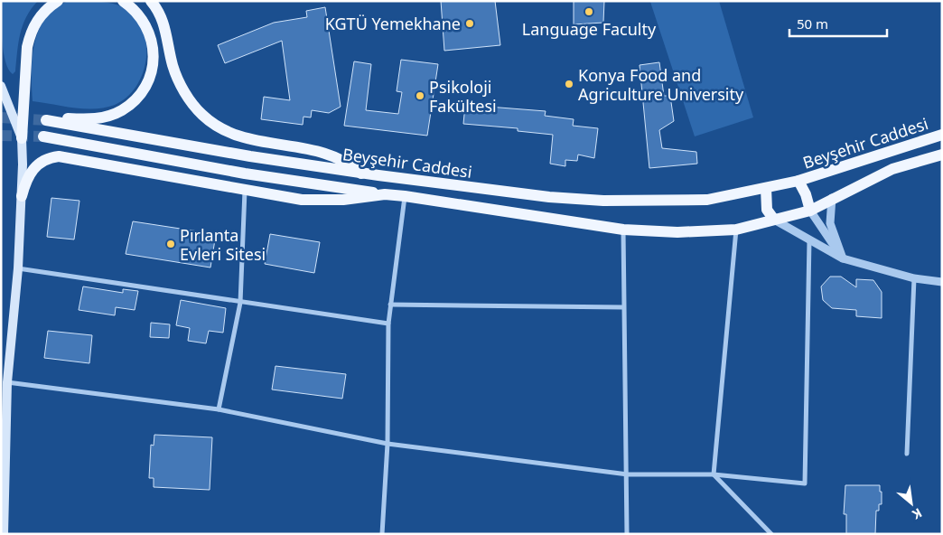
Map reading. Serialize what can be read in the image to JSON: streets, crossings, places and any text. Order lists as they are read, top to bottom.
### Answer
{
  "streets": {
    "main road": ["Beyşehir Caddesi"]
  },
  "places": [
    "Language Faculty",
    "KGTÜ Yemekhane",
    "Konya Food and Agriculture University",
    "Psikoloji Fakültesi",
    "Pırlanta Evleri Sitesi"
  ],
  "scale_bar": "50 m",
  "north": "bottom right"
}
